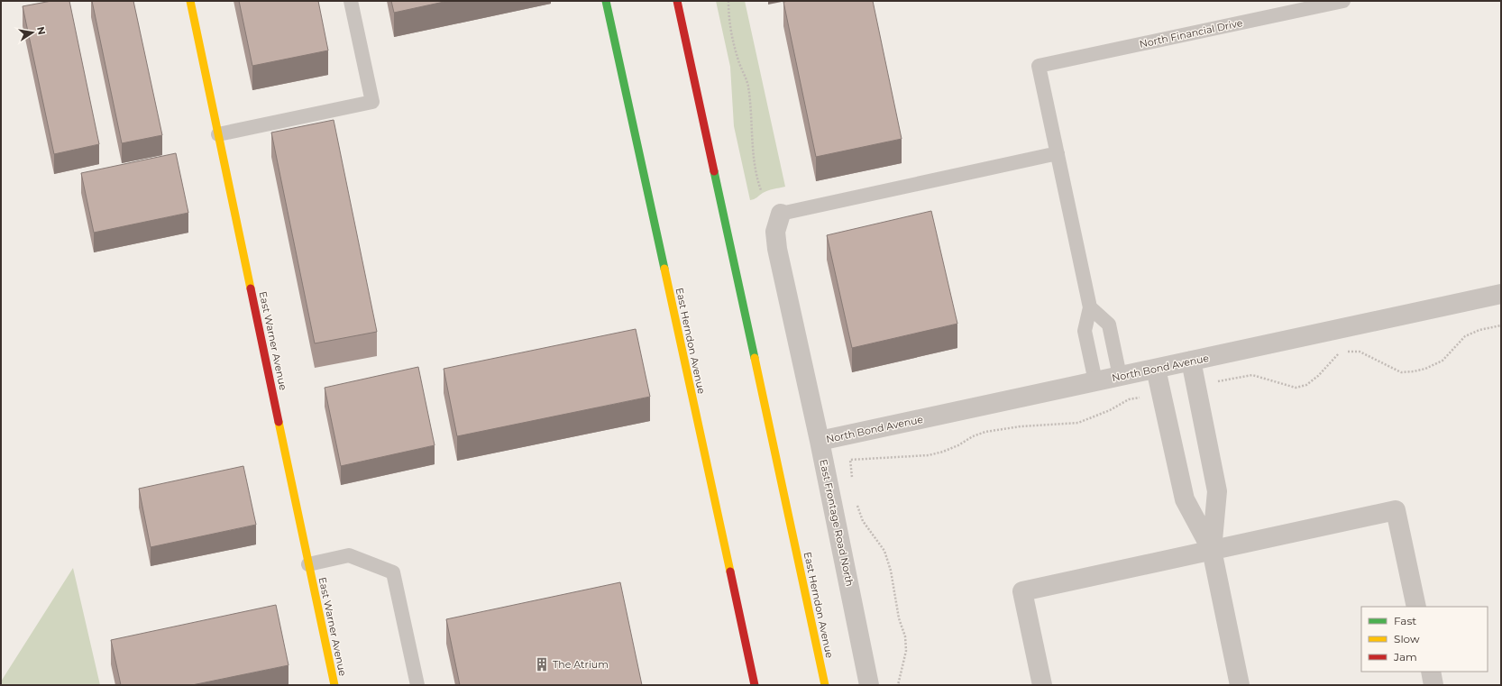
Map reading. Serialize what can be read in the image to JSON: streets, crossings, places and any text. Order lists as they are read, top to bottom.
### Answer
{
  "streets": {
    "main road": ["East Warner Avenue", "East Herndon Avenue"],
    "street": ["North Bond Avenue", "East Frontage Road North"],
    "lane": ["North Financial Drive"]
  },
  "crossings": [
    ["North Bond Avenue", "East Frontage Road North"]
  ],
  "places": {
    "building": ["The Atrium"]
  },
  "legend": ["Fast", "Slow", "Jam"],
  "north": "right"
}
